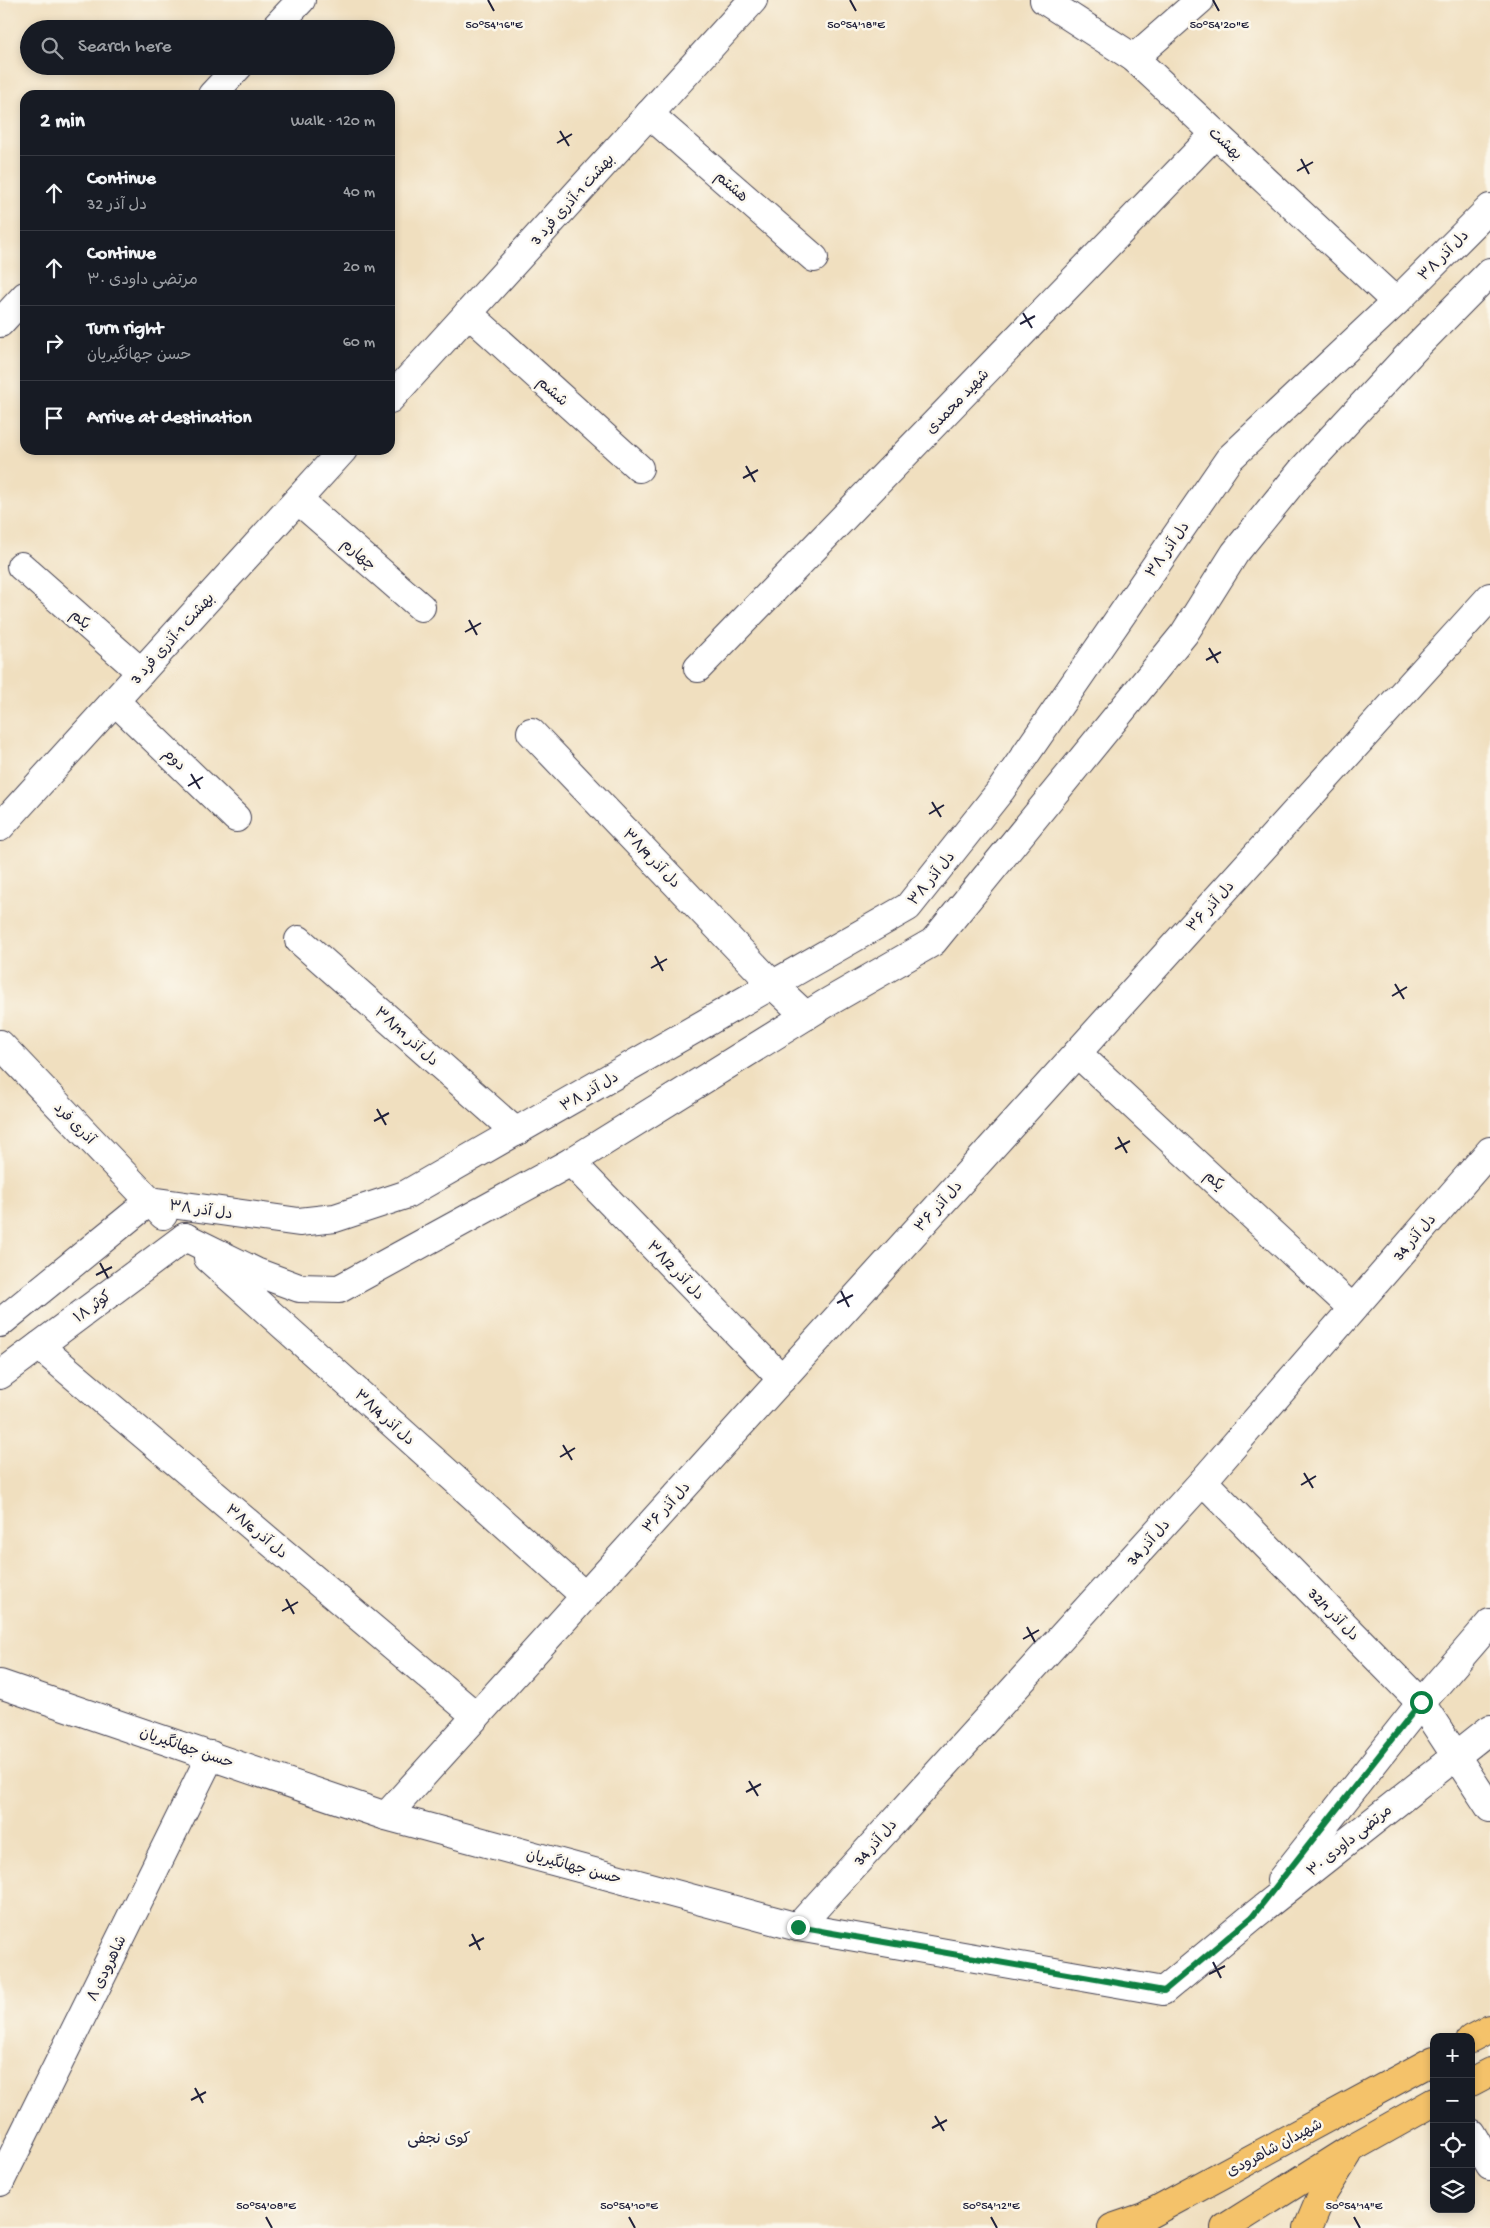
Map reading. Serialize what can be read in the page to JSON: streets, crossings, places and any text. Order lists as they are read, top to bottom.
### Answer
{
  "streets": {
    "main road": ["شهیدان شاهرودی"],
    "street": [
      "بهشت",
      "هشتم",
      "بهشت 1-آذری فرد 3",
      "دل آذر ۳۸",
      "ششم",
      "شهید محمدی",
      "چهارم",
      "یکم",
      "دوم",
      "دل آذر ۳۸/9",
      "دل آذر ۳۶",
      "دل آذر ۳۸/11",
      "آذری فرد",
      "دل آذر 34",
      "دل آذر ۳۸/2",
      "کوثر ۱۸",
      "دل آذر ۳۸/4",
      "دل آذر ۳۸/6",
      "دل آذر 32/1",
      "حسن جهانگیریان",
      "۳۰ مرتضی داودی",
      "شاهرودی ۸"
    ]
  },
  "crossings": [
    ["بهشت", "دل آذر ۳۸"],
    ["بهشت", "شهید محمدی"],
    ["هشتم", "بهشت 1-آذری فرد 3"],
    ["بهشت 1-آذری فرد 3", "ششم"],
    ["بهشت 1-آذری فرد 3", "چهارم"],
    ["بهشت 1-آذری فرد 3", "یکم"],
    ["بهشت 1-آذری فرد 3", "دوم"],
    ["دل آذر ۳۸", "دل آذر ۳۸/9"],
    ["دل آذر ۳۸", "دل آذر ۳۸/11"],
    ["دل آذر ۳۸", "آذری فرد"],
    ["دل آذر ۳۸", "دل آذر ۳۸/2"],
    ["دل آذر ۳۸", "کوثر ۱۸"],
    ["دل آذر ۳۸", "دل آذر ۳۸/4"],
    ["یکم", "دل آذر ۳۶"],
    ["یکم", "دل آذر 34"],
    ["دل آذر ۳۶", "دل آذر ۳۸/2"],
    ["دل آذر ۳۶", "دل آذر ۳۸/4"],
    ["دل آذر ۳۶", "دل آذر ۳۸/6"],
    ["دل آذر ۳۶", "حسن جهانگیریان"],
    ["آذری فرد", "کوثر ۱۸"],
    ["آذری فرد", "دل آذر ۳۸/4"],
    ["دل آذر 34", "دل آذر 32/1"],
    ["دل آذر 34", "حسن جهانگیریان"],
    ["کوثر ۱۸", "دل آذر ۳۸/4"],
    ["کوثر ۱۸", "دل آذر ۳۸/6"],
    ["دل آذر 32/1", "۳۰ مرتضی داودی"],
    ["حسن جهانگیریان", "۳۰ مرتضی داودی"],
    ["حسن جهانگیریان", "شاهرودی ۸"]
  ],
  "districts": ["کوی نجفی"],
  "page": {
    "search": "Search here",
    "heading": ["2 min", "Walk · 120 m"],
    "list": [
      ["Continue", "دل آذر 32", "40 m"],
      ["Continue", "۳۰ مرتضی داودی", "20 m"],
      ["Turn right", "حسن جهانگیریان", "60 m"],
      "Arrive at destination"
    ],
    "map_buttons": ["+", "−"]
  },
  "coordinates": [
    "50°54'16\"E",
    "50°54'18\"E",
    "50°54'20\"E",
    "50°54'08\"E",
    "50°54'10\"E",
    "50°54'12\"E",
    "50°54'14\"E"
  ]
}
